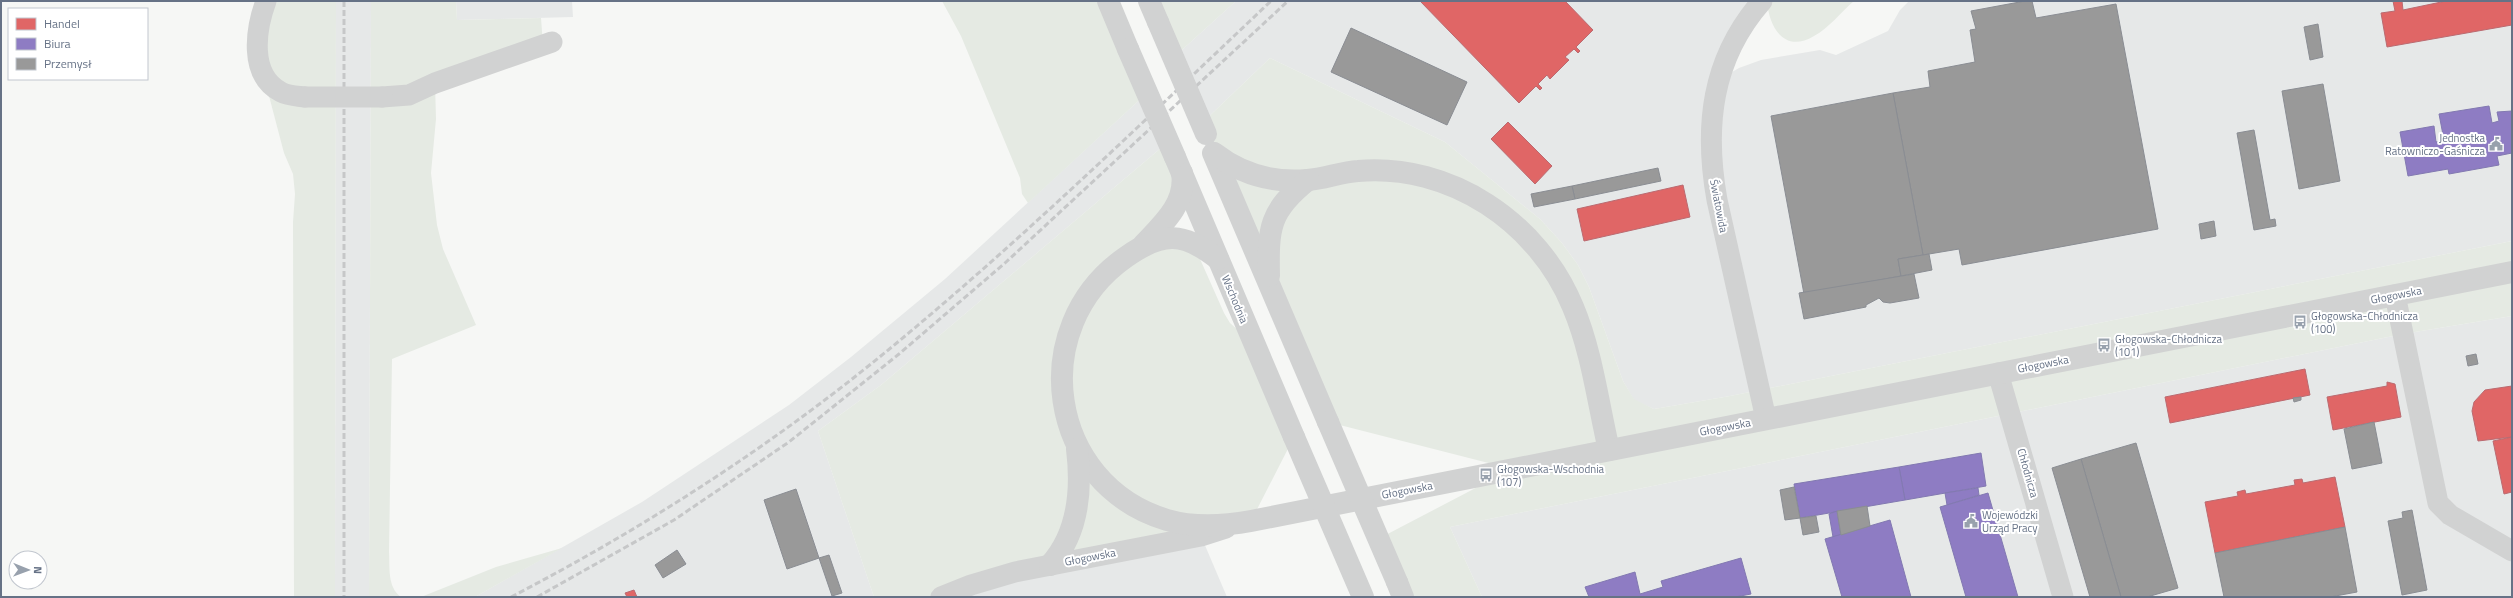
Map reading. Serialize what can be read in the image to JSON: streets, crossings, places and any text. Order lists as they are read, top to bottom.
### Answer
{
  "streets": {
    "street": [
      "Światowida",
      "Głogowska",
      "Wschodnia",
      "Chłodnicza"
    ]
  },
  "crossings": [
    ["Światowida", "Głogowska"],
    ["Głogowska", "Chłodnicza"]
  ],
  "places": {
    "public building": ["Jednostka Ratowniczo-Gaśnicza", "Wojewódzki Urząd Pracy"],
    "bus stop": ["Głogowska-Chłodnicza (100)", "Głogowska-Chłodnicza (101)", "Głogowska-Wschodnia (107)"]
  },
  "legend": ["Handel", "Biura", "Przemysł"],
  "north": "right"
}
